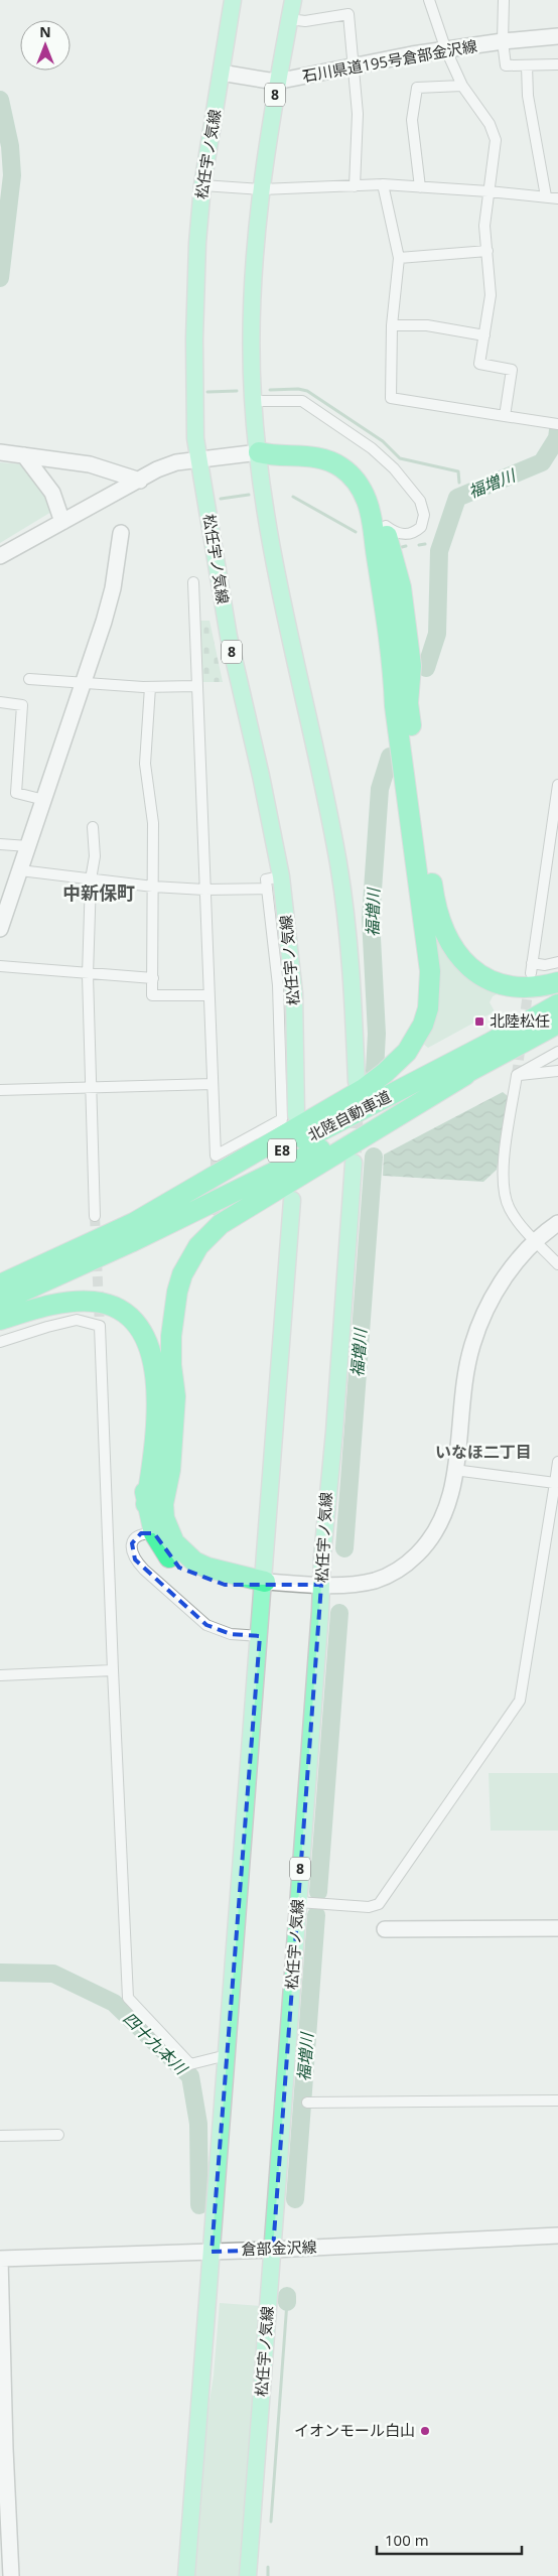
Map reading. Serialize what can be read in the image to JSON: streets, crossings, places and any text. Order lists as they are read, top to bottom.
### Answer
{
  "streets": {
    "highway": ["北陸自動車道", "E8"],
    "main road": ["8", "松任宇ノ気線"],
    "street": ["石川県道195号倉部金沢線", "倉部金沢線"]
  },
  "crossings": [
    ["石川県道195号倉部金沢線", "8"],
    ["石川県道195号倉部金沢線", "松任宇ノ気線"],
    ["松任宇ノ気線", "倉部金沢線"]
  ],
  "districts": ["中新保町", "いなほ二丁目"],
  "water": ["福増川", "四十九本川"],
  "places": {
    "transit": ["北陸松任"],
    "other": ["イオンモール白山"]
  },
  "scale_bar": "100 m",
  "north": "top"
}
